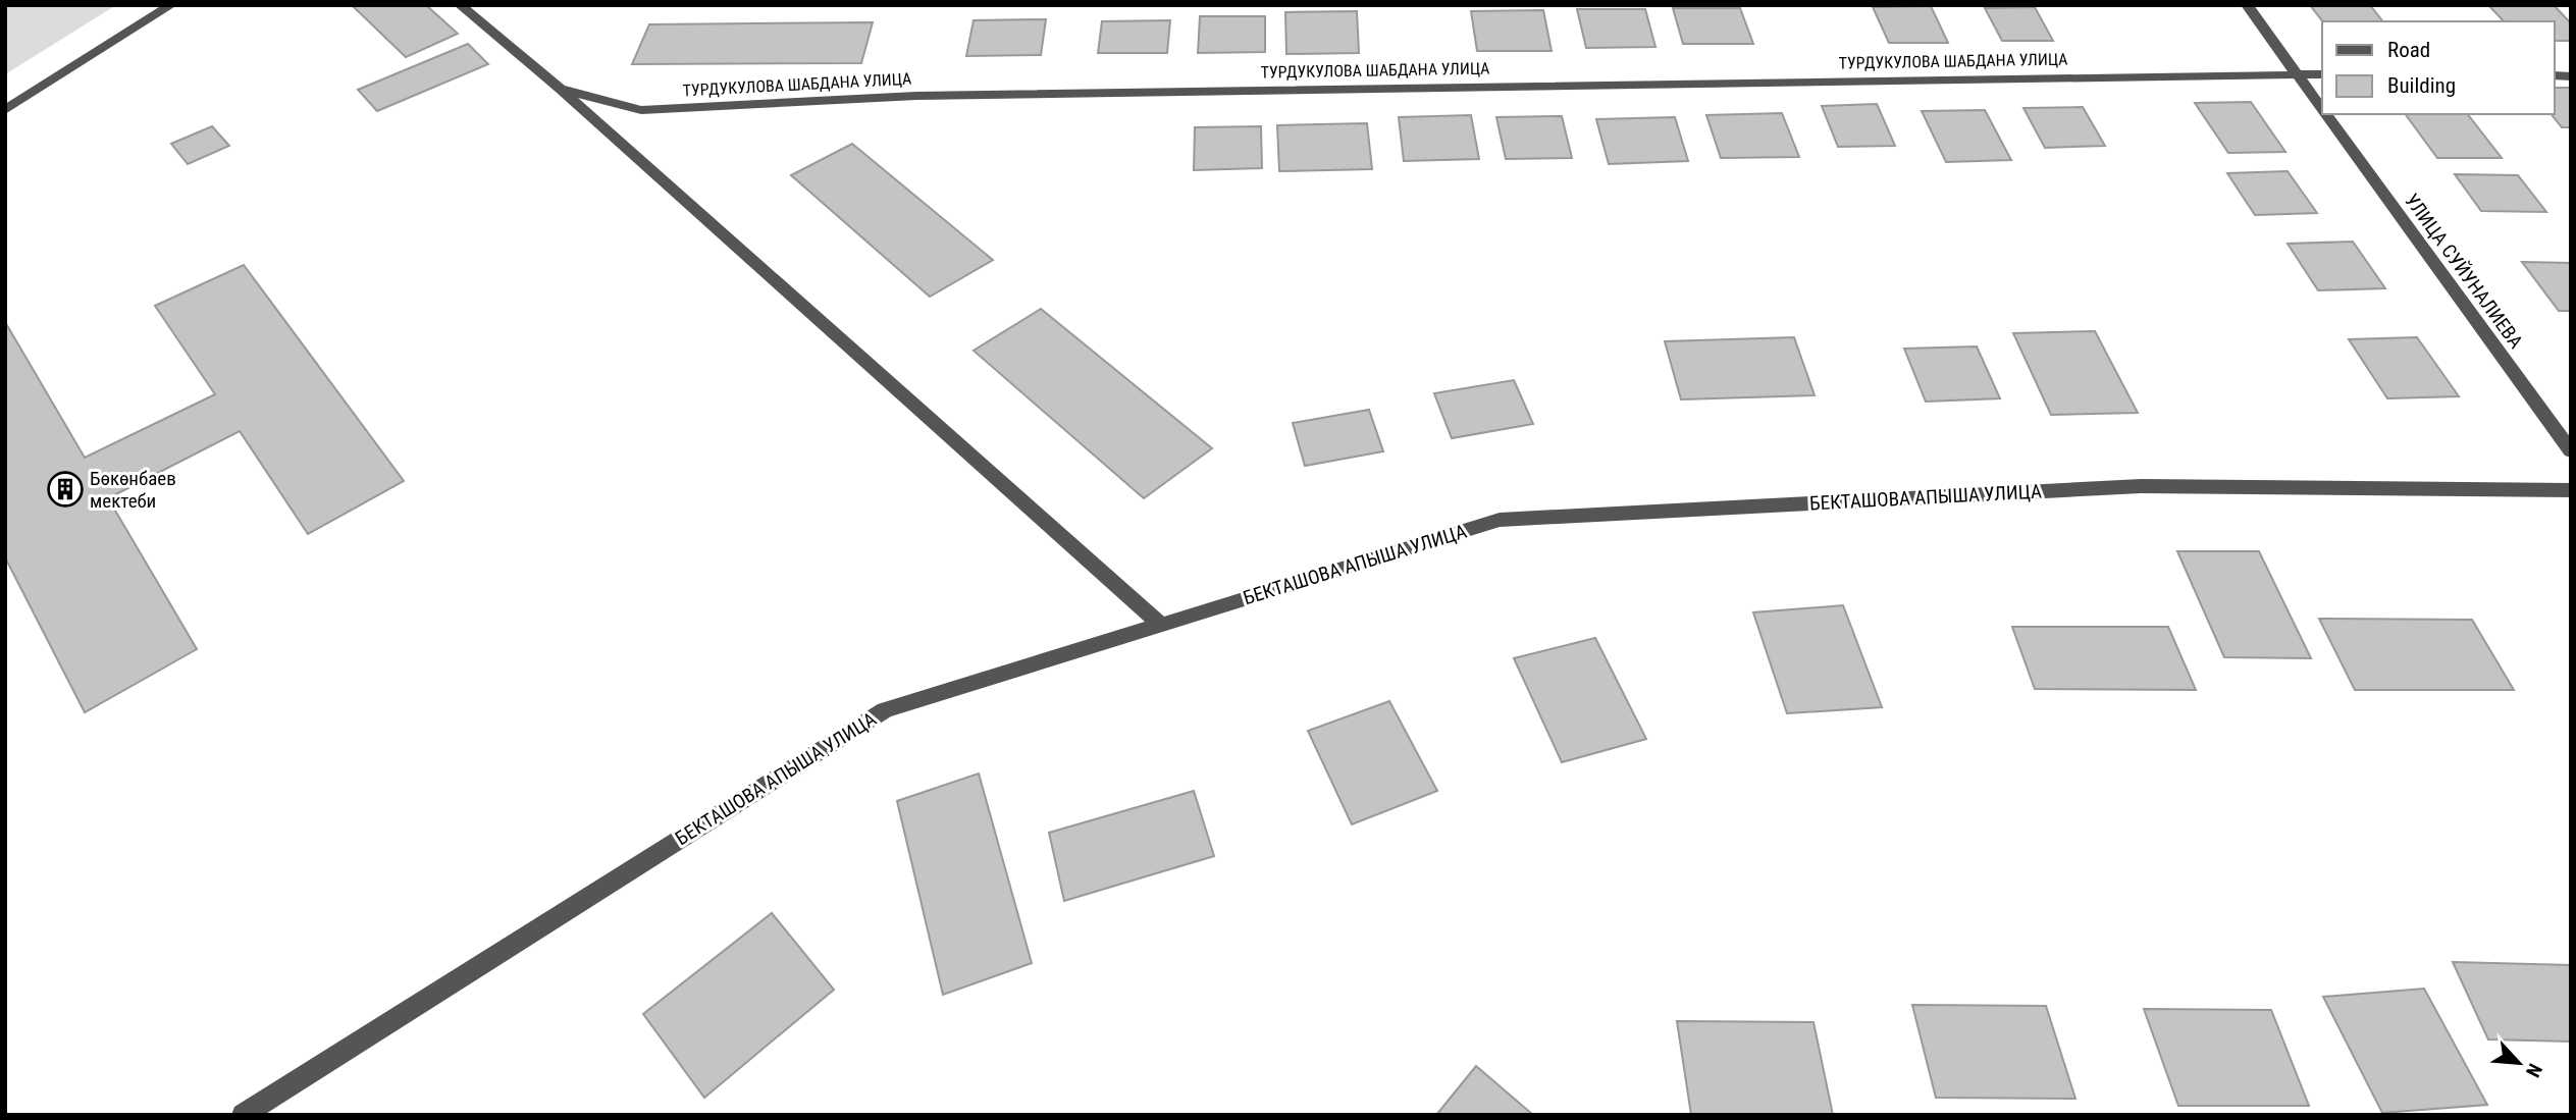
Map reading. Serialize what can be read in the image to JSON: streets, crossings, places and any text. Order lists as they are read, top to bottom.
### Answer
{
  "streets": {
    "street": ["ТУРДУКУЛОВА ШАБДАНА УЛИЦА", "УЛИЦА СУЙУНАЛИЕВА", "БЕКТАШОВА АПЫША УЛИЦА"]
  },
  "crossings": [
    ["ТУРДУКУЛОВА ШАБДАНА УЛИЦА", "УЛИЦА СУЙУНАЛИЕВА"]
  ],
  "places": {
    "building": ["Бөкөнбаев мектеби"]
  },
  "legend": ["Road", "Building"],
  "north": "bottom right"
}
